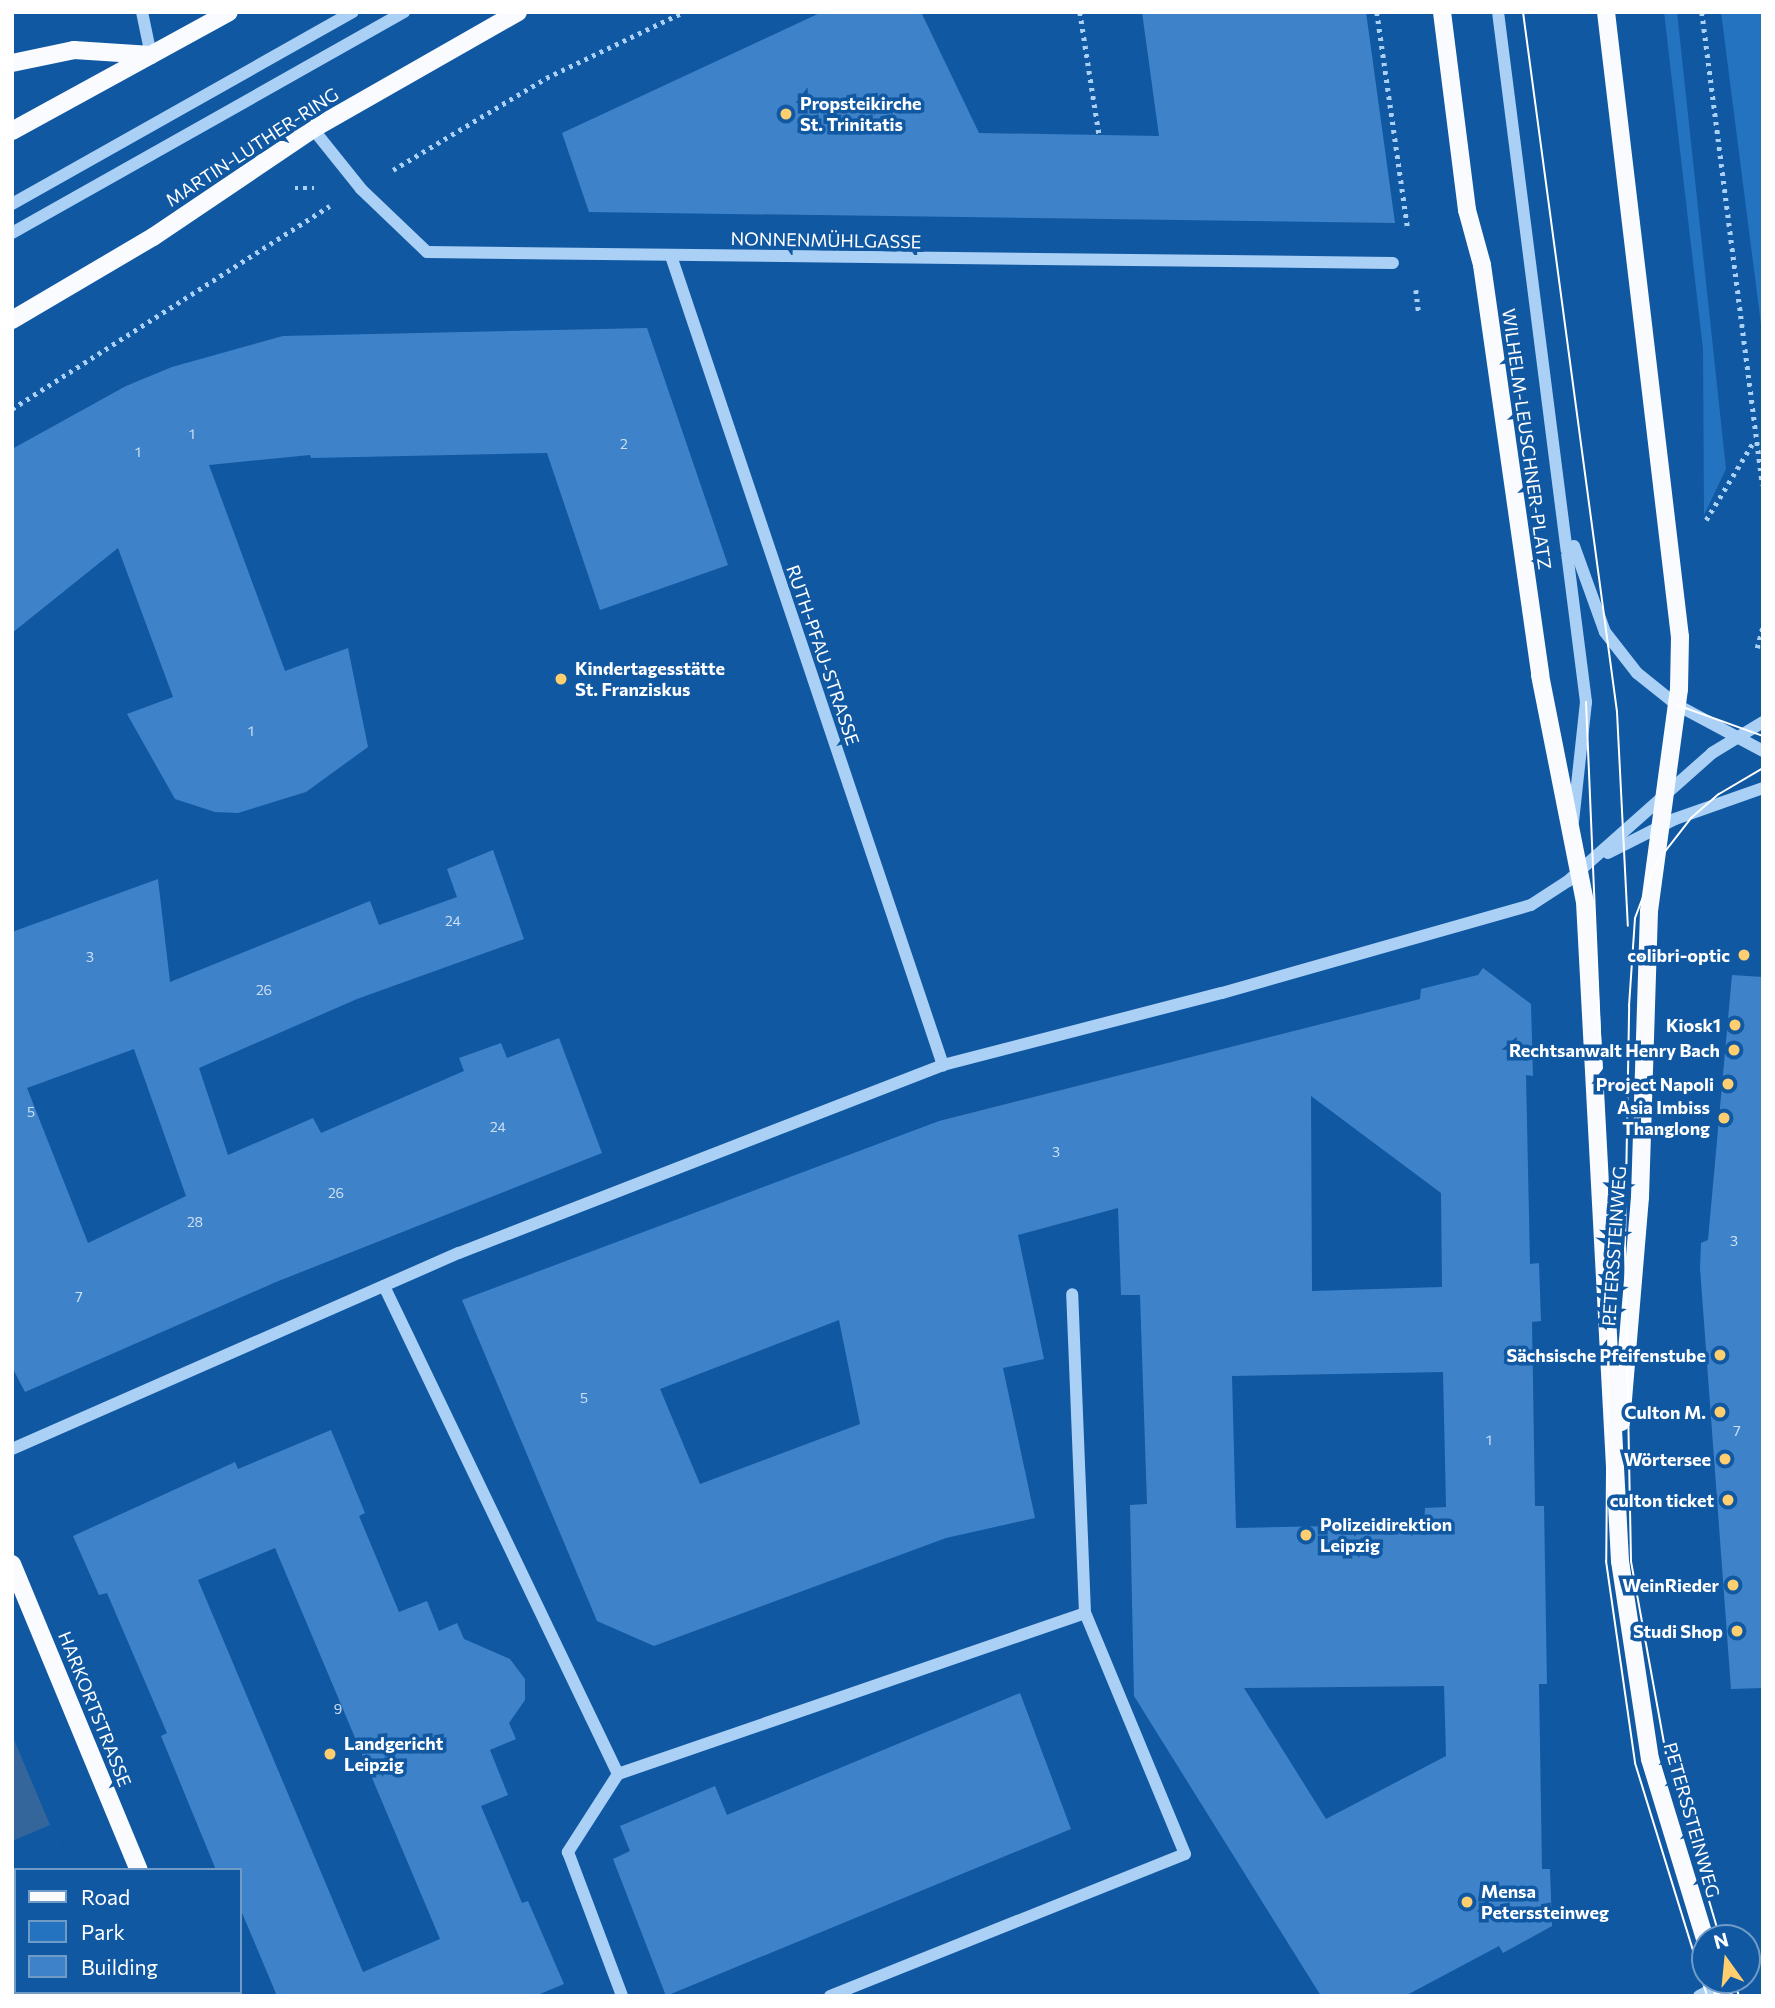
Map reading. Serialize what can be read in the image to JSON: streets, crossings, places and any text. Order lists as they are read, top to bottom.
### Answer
{
  "streets": {
    "main road": [
      "MARTIN-LUTHER-RING",
      "WILHELM-LEUSCHNER-PLATZ",
      "PETERSSTEINWEG",
      "HARKORTSTRASSE"
    ],
    "street": ["NONNENMÜHLGASSE", "RUTH-PFAU-STRASSE"]
  },
  "crossings": [
    ["MARTIN-LUTHER-RING", "NONNENMÜHLGASSE"],
    ["NONNENMÜHLGASSE", "RUTH-PFAU-STRASSE"],
    ["WILHELM-LEUSCHNER-PLATZ", "PETERSSTEINWEG"]
  ],
  "places": [
    "Propsteikirche St. Trinitatis",
    "Kindertagesstätte St. Franziskus",
    "colibri-optic",
    "Kiosk1",
    "Rechtsanwalt Henry Bach",
    "Project Napoli",
    "Asia Imbiss Thanglong",
    "Sächsische Pfeifenstube",
    "Culton M.",
    "Wörtersee",
    "culton ticket",
    "Polizeidirektion Leipzig",
    "WeinRieder",
    "Studi Shop",
    "Landgericht Leipzig",
    "Mensa Peterssteinweg"
  ],
  "house_numbers": [
    "1",
    "2",
    "1",
    "1",
    "24",
    "3",
    "26",
    "5",
    "24",
    "3",
    "26",
    "28",
    "3",
    "7",
    "5",
    "7",
    "1",
    "9"
  ],
  "legend": ["Road", "Park", "Building"],
  "north": "top"
}
